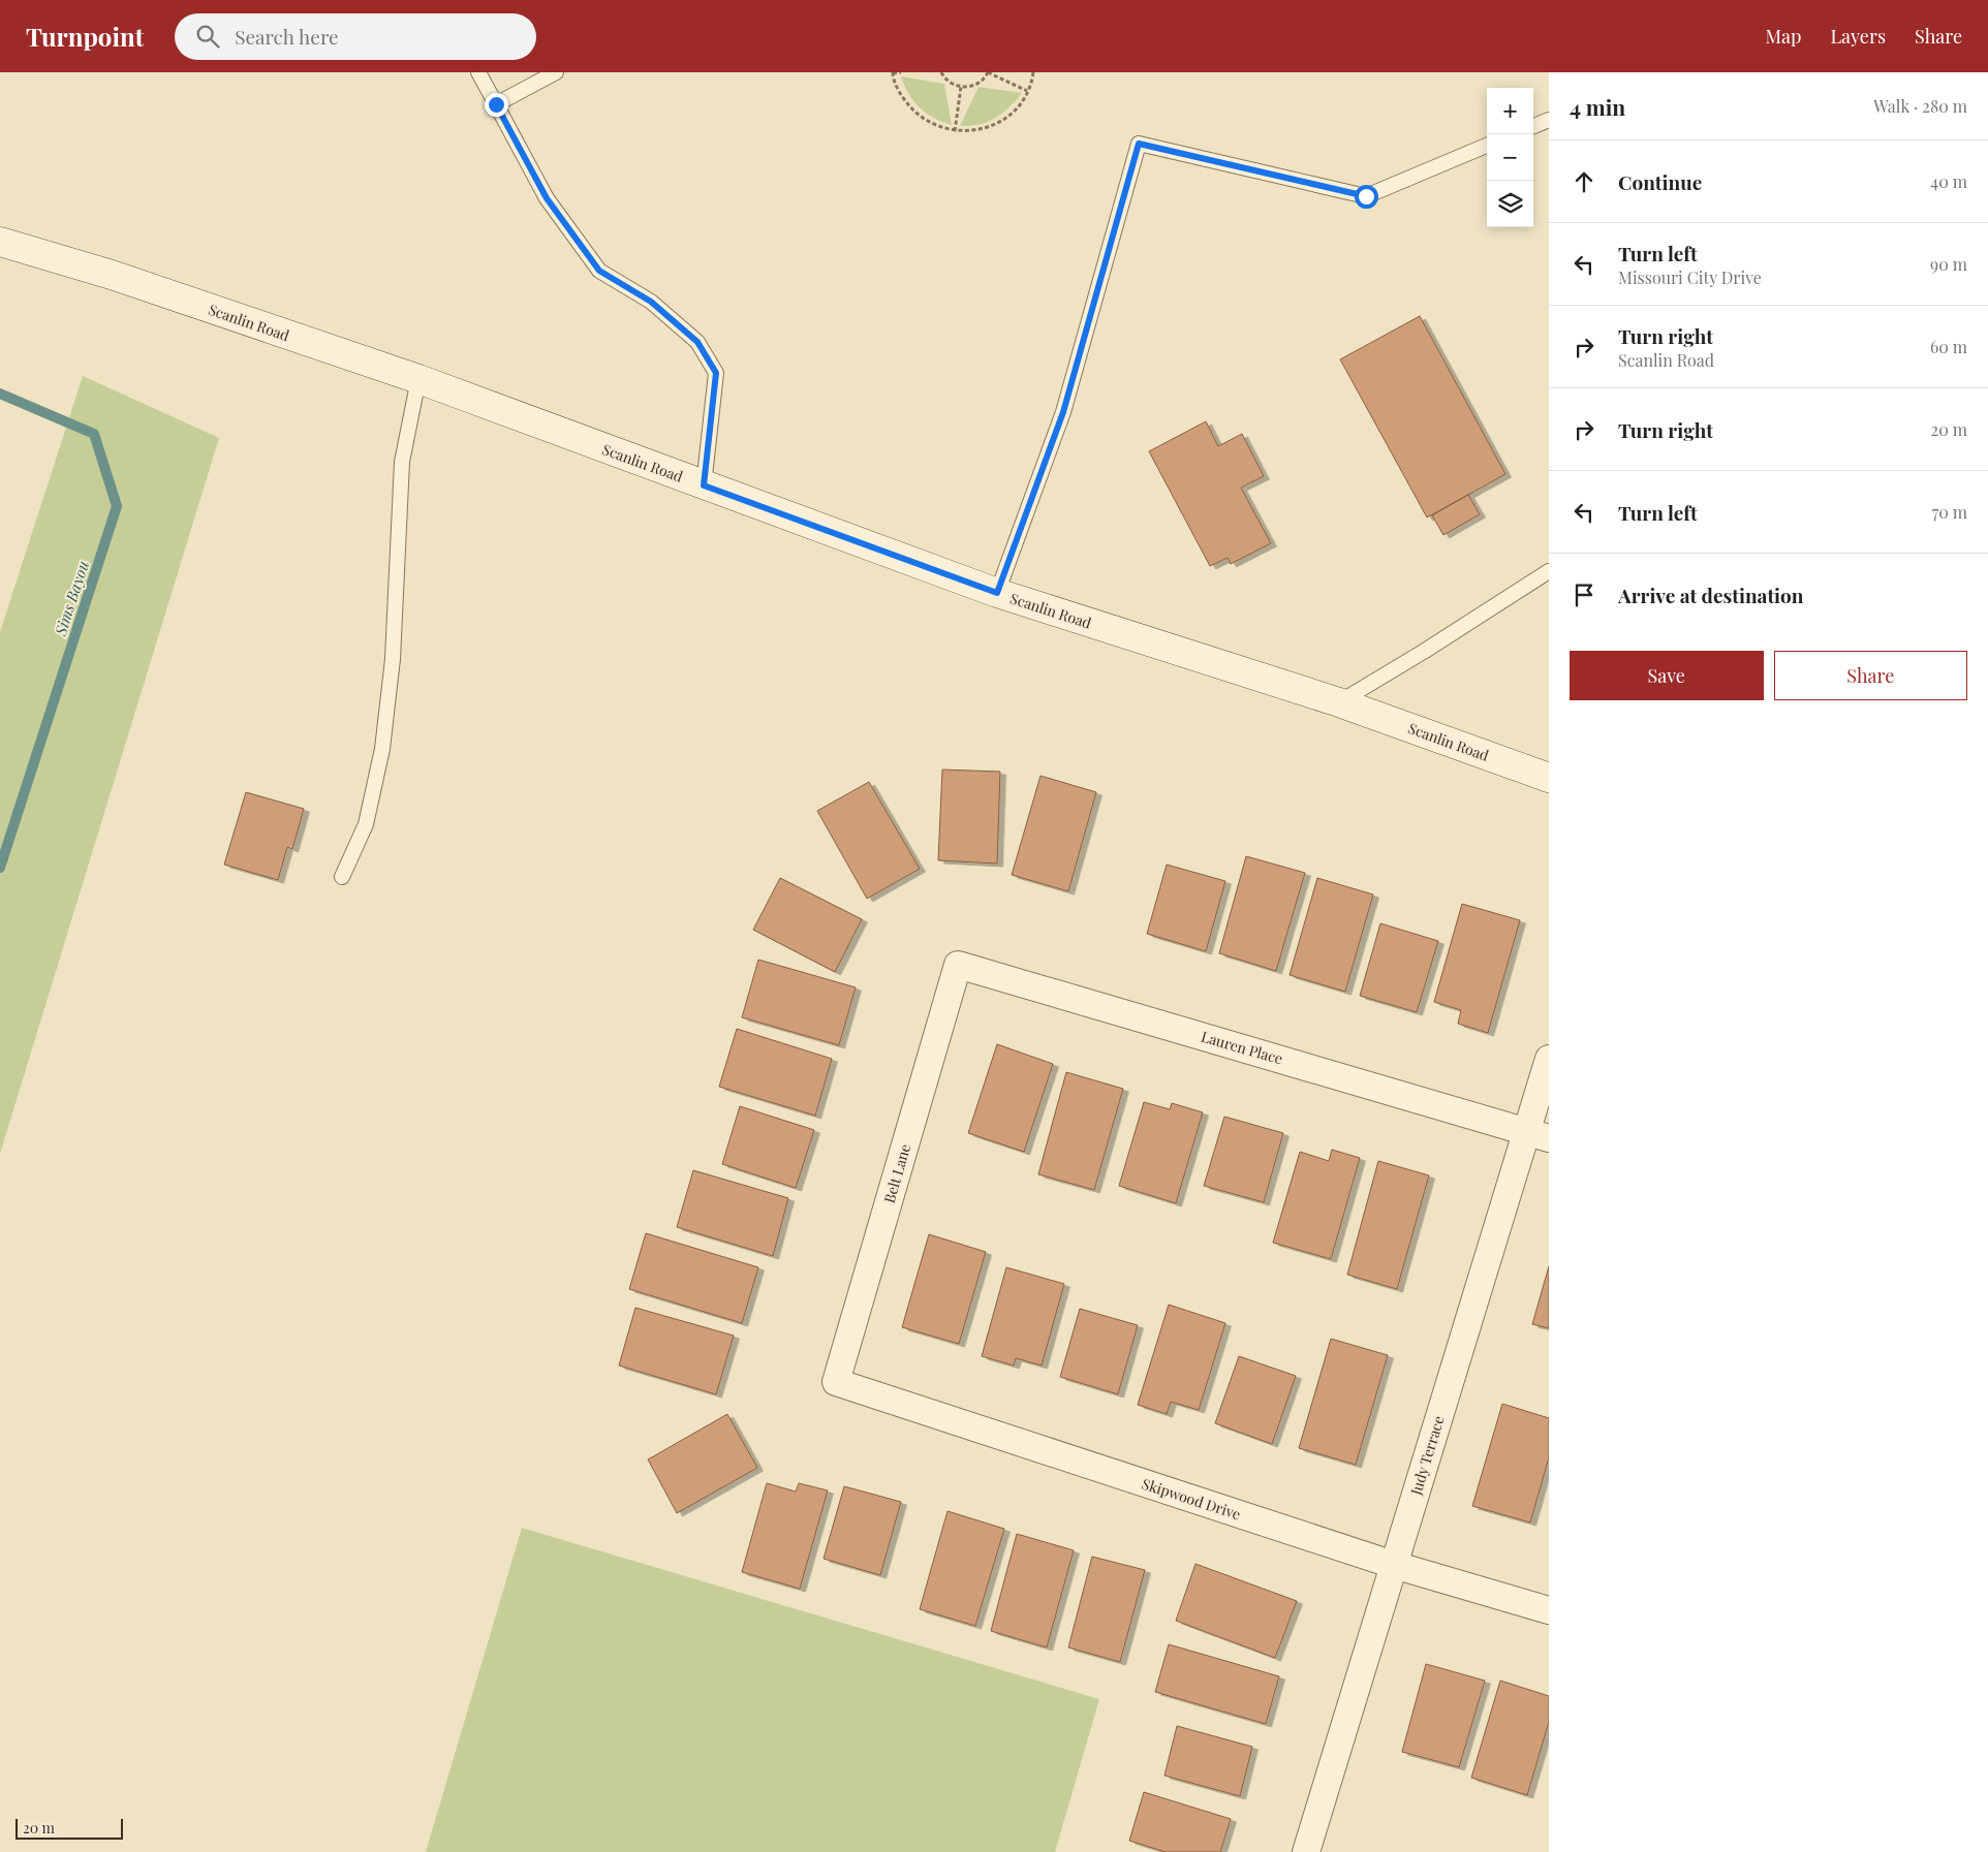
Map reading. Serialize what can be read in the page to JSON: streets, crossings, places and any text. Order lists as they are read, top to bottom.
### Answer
{
  "streets": {
    "street": [
      "Scanlin Road",
      "Lauren Place",
      "Belt Lane",
      "Judy Terrace",
      "Skipwood Drive"
    ]
  },
  "crossings": [
    ["Lauren Place", "Belt Lane"],
    ["Lauren Place", "Judy Terrace"],
    ["Belt Lane", "Skipwood Drive"],
    ["Judy Terrace", "Skipwood Drive"]
  ],
  "water": ["Sims Bayou"],
  "scale_bar": "20 m",
  "page": {
    "header": "Turnpoint",
    "search": "Search here",
    "nav": ["Map", "Layers", "Share"],
    "heading": ["4 min", "Walk · 280 m"],
    "map_buttons": ["+", "−"],
    "list": [
      ["Continue", "40 m"],
      ["Turn left", "Missouri City Drive", "90 m"],
      ["Turn right", "Scanlin Road", "60 m"],
      ["Turn right", "20 m"],
      ["Turn left", "70 m"],
      "Arrive at destination"
    ],
    "buttons": ["Save", "Share"],
    "scale": "20 m"
  }
}
